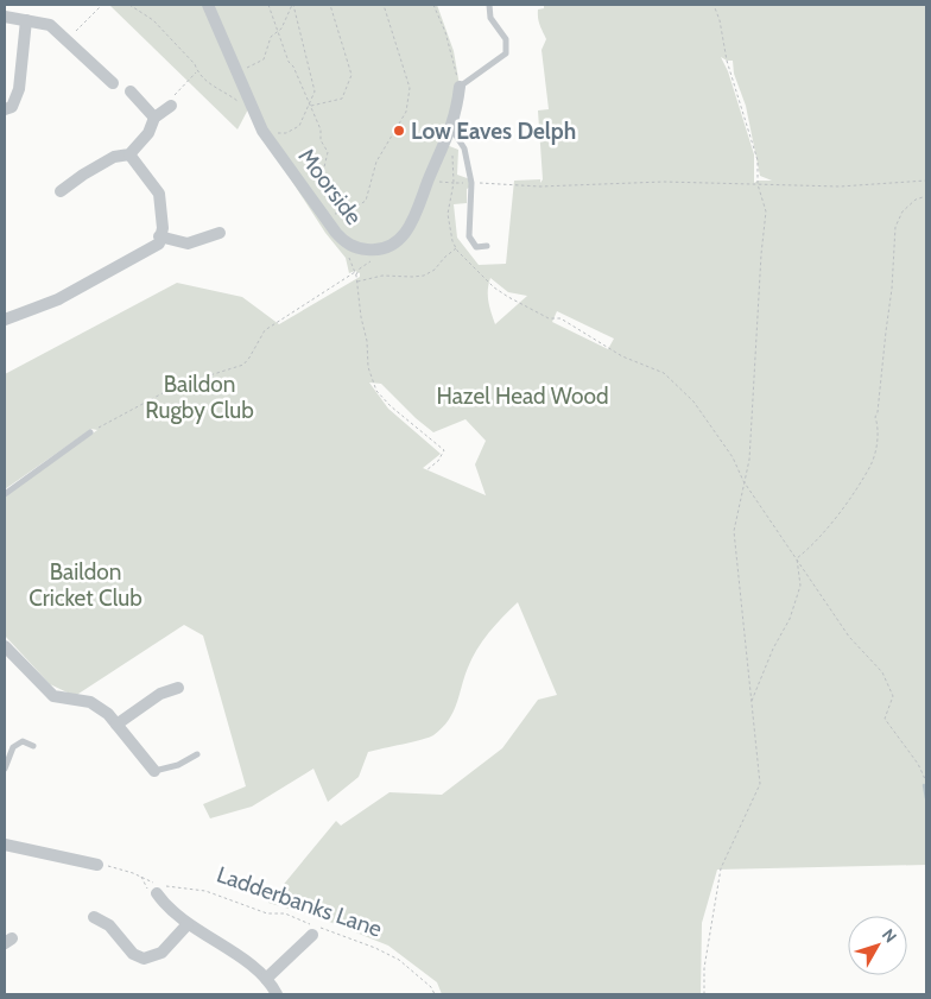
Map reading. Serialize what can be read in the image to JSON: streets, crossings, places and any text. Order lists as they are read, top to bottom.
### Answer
{
  "streets": {
    "street": ["Moorside"],
    "path": ["Ladderbanks Lane"]
  },
  "parks": ["Baildon Rugby Club", "Hazel Head Wood", "Baildon Cricket Club"],
  "places": ["Low Eaves Delph"],
  "north": "top right"
}
